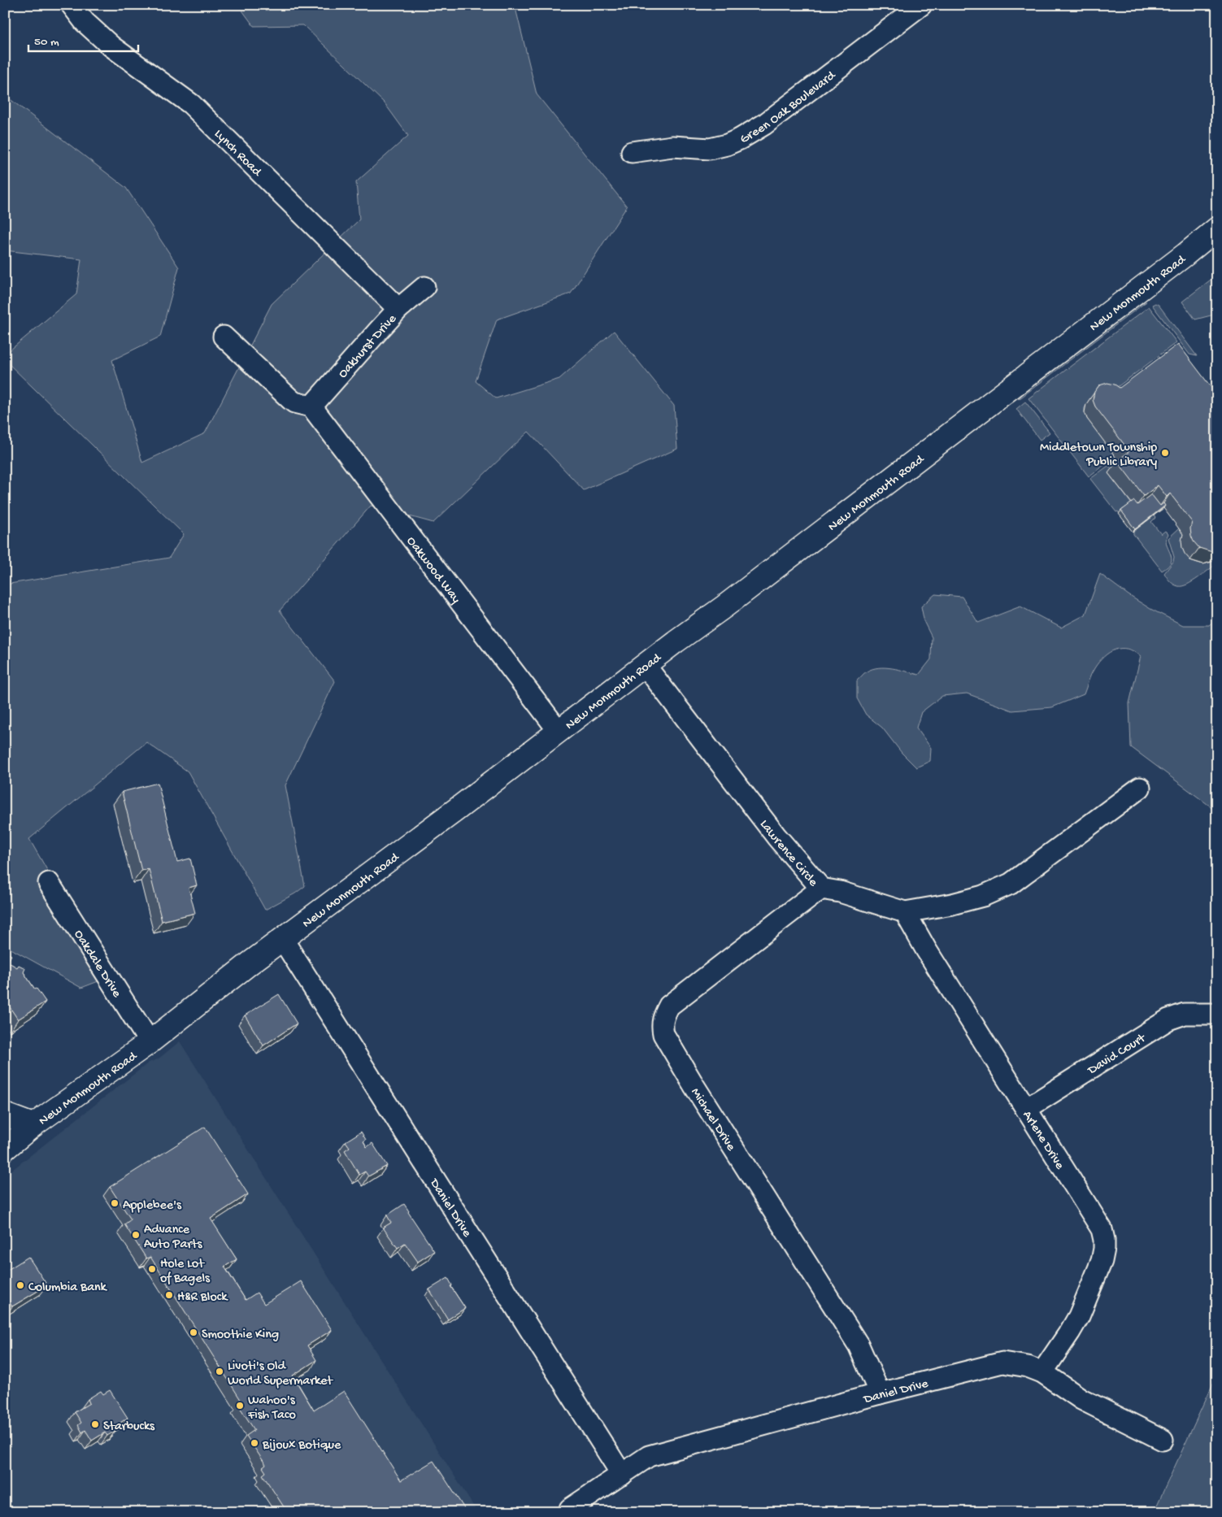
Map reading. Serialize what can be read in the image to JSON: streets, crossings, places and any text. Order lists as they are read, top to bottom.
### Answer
{
  "streets": {
    "main road": ["New Monmouth Road"],
    "street": [
      "Green Oak Boulevard",
      "Lynch Road",
      "Oakhurst Drive",
      "Oakwood Way",
      "Lawrence Circle",
      "Oakdale Drive",
      "David Court",
      "Michael Drive",
      "Arlene Drive",
      "Daniel Drive"
    ]
  },
  "crossings": [
    ["Lynch Road", "Oakhurst Drive"],
    ["New Monmouth Road", "Oakwood Way"],
    ["New Monmouth Road", "Lawrence Circle"],
    ["New Monmouth Road", "Oakdale Drive"],
    ["New Monmouth Road", "Daniel Drive"],
    ["Oakhurst Drive", "Oakwood Way"],
    ["Lawrence Circle", "Michael Drive"],
    ["Lawrence Circle", "Arlene Drive"],
    ["David Court", "Arlene Drive"],
    ["Michael Drive", "Daniel Drive"],
    ["Arlene Drive", "Daniel Drive"]
  ],
  "places": [
    "Middletown Township Public Library",
    "Applebee's",
    "Advance Auto Parts",
    "Hole Lot of Bagels",
    "Columbia Bank",
    "H&R Block",
    "Smoothie King",
    "Livoti's Old World Supermarket",
    "Wahoo's Fish Taco",
    "Starbucks",
    "Bijoux Botique"
  ],
  "scale_bar": "50 m"
}
